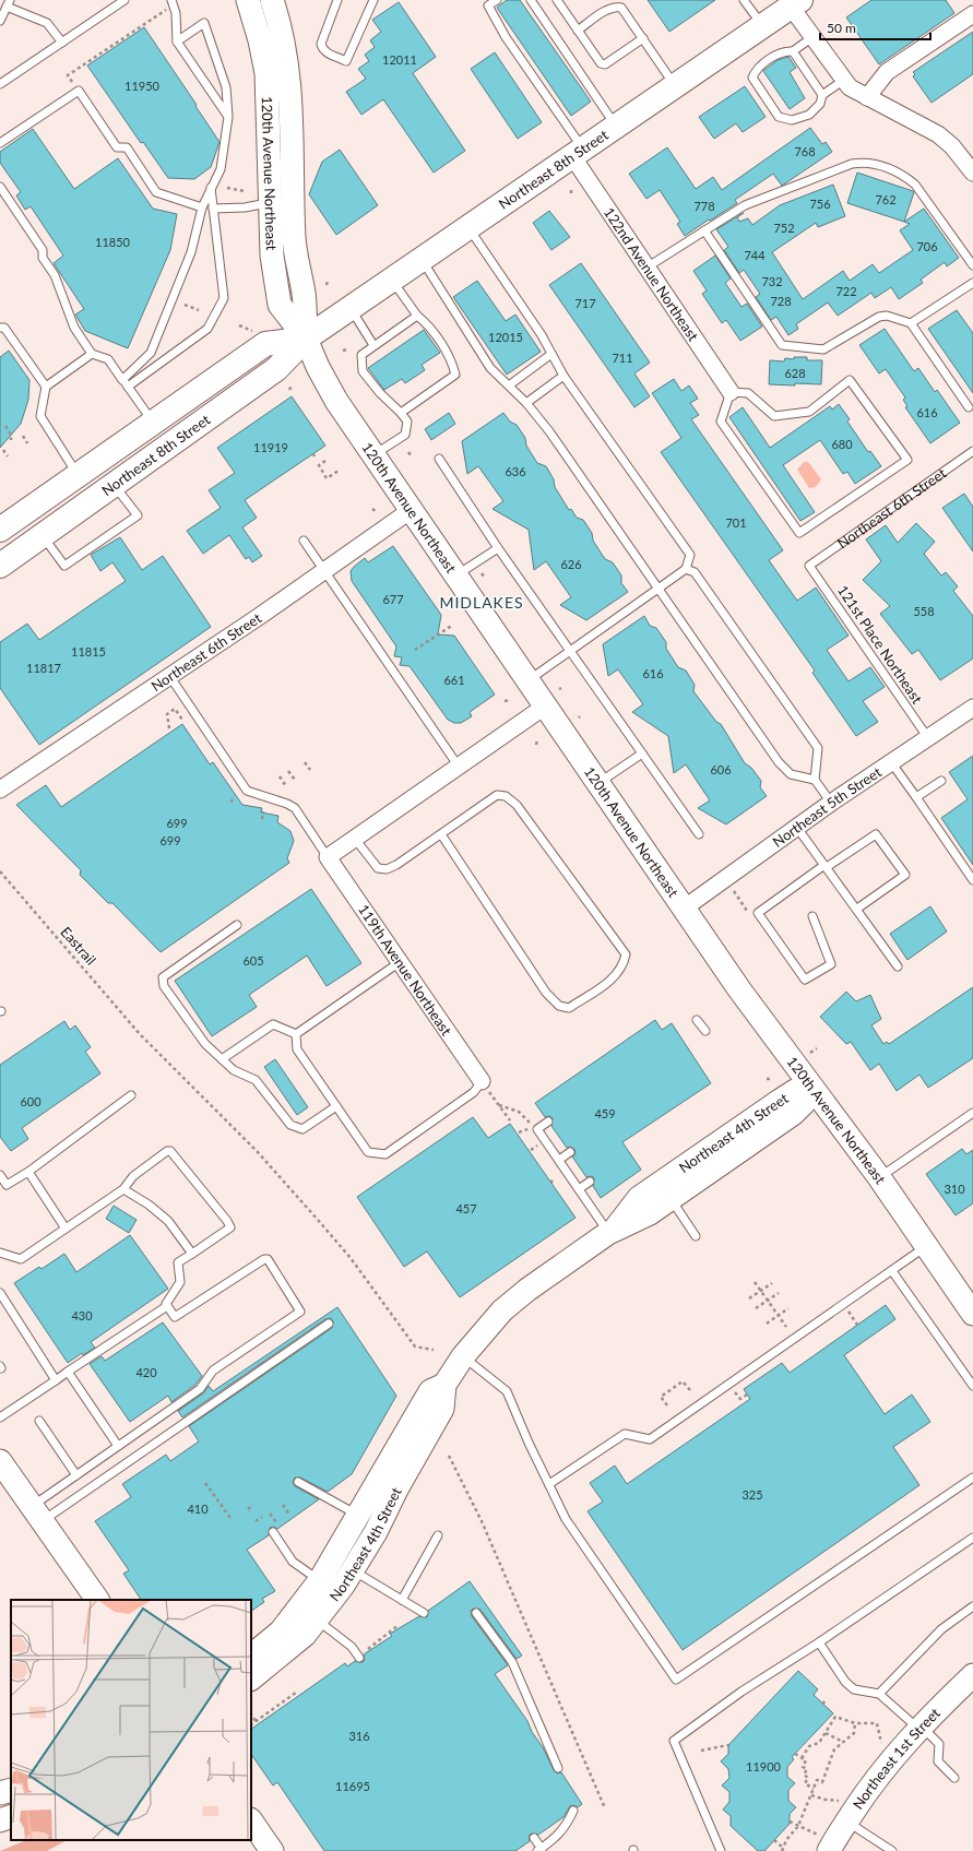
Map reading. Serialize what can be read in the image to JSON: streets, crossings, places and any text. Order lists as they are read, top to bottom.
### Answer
{
  "streets": {
    "main road": [
      "Northeast 8th Street",
      "120th Avenue Northeast",
      "Northeast 4th Street",
      "Northeast 1st Street"
    ],
    "street": [
      "122nd Avenue Northeast",
      "Northeast 6th Street",
      "Northeast 5th Street",
      "119th Avenue Northeast"
    ],
    "lane": ["121st Place Northeast"],
    "path": ["Eastrail"]
  },
  "crossings": [
    ["Northeast 8th Street", "120th Avenue Northeast"],
    ["Northeast 8th Street", "122nd Avenue Northeast"],
    ["120th Avenue Northeast", "Northeast 6th Street"],
    ["120th Avenue Northeast", "Northeast 5th Street"],
    ["120th Avenue Northeast", "Northeast 4th Street"],
    ["Northeast 6th Street", "121st Place Northeast"],
    ["121st Place Northeast", "Northeast 5th Street"]
  ],
  "districts": ["MIDLAKES"],
  "house_numbers": [
    "12011",
    "11950",
    "768",
    "762",
    "756",
    "778",
    "752",
    "11850",
    "706",
    "744",
    "732",
    "722",
    "728",
    "717",
    "12015",
    "711",
    "628",
    "616",
    "680",
    "11919",
    "636",
    "701",
    "626",
    "677",
    "558",
    "11815",
    "11817",
    "616",
    "661",
    "606",
    "699",
    "699",
    "605",
    "600",
    "459",
    "310",
    "457",
    "430",
    "420",
    "325",
    "410",
    "316",
    "11900",
    "11695"
  ],
  "scale_bar": "50 m"
}
